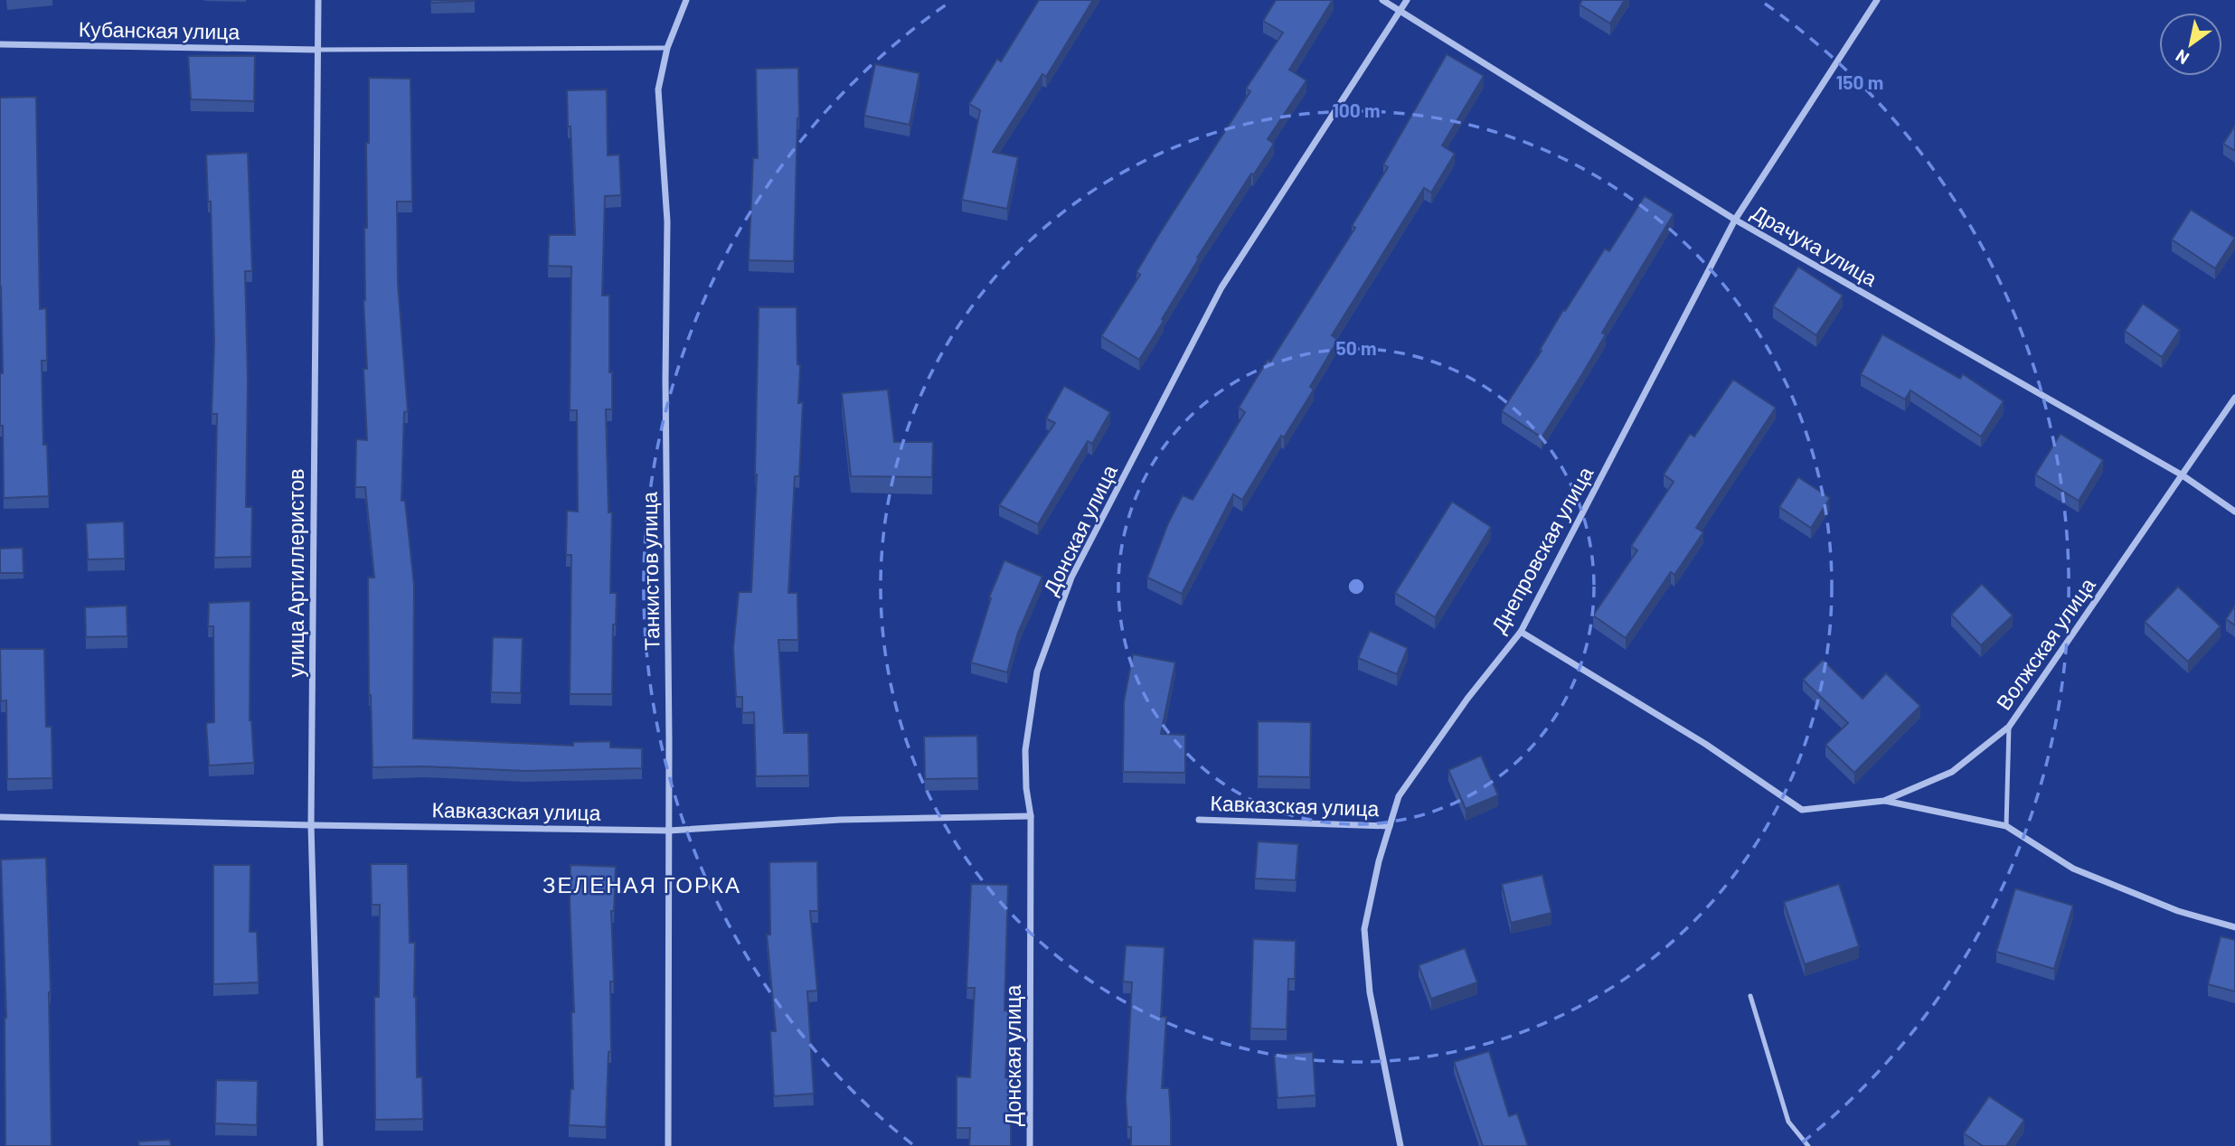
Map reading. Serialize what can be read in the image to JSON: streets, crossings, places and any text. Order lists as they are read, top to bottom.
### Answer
{
  "streets": {
    "street": [
      "Кубанская улица",
      "Драчука улица",
      "Донская улица",
      "Днепровская улица",
      "Танкистов улица",
      "улица Артиллеристов",
      "Волжская улица",
      "Кавказская улица"
    ]
  },
  "crossings": [
    ["Кубанская улица", "улица Артиллеристов"],
    ["Драчука улица", "Донская улица"],
    ["Драчука улица", "Днепровская улица"],
    ["Драчука улица", "Волжская улица"],
    ["Донская улица", "Кавказская улица"],
    ["Днепровская улица", "Волжская улица"],
    ["Днепровская улица", "Кавказская улица"],
    ["Танкистов улица", "Кавказская улица"],
    ["улица Артиллеристов", "Кавказская улица"]
  ],
  "districts": ["ЗЕЛЕНАЯ ГОРКА"],
  "north": "bottom left",
  "rings": ["150 m", "100 m", "50 m"]
}
